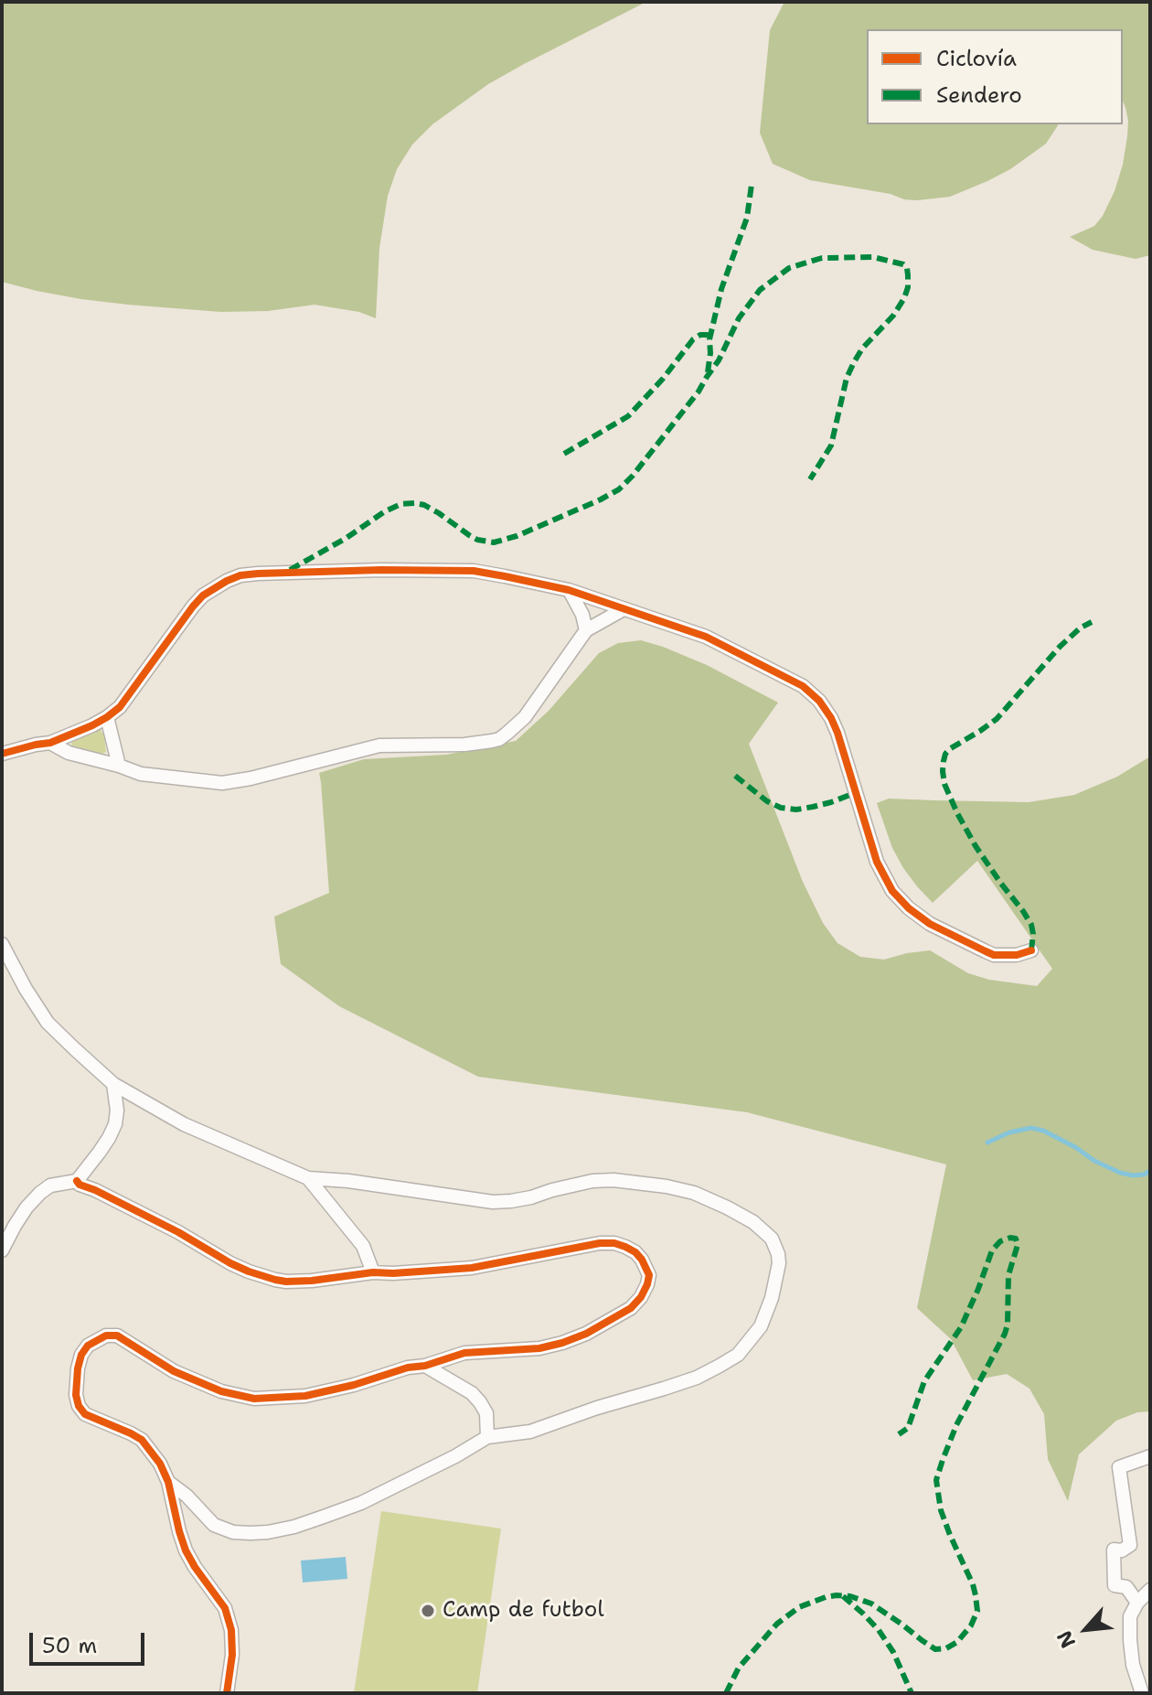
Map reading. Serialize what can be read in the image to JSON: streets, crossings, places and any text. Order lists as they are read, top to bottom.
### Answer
{
  "places": ["Camp de futbol"],
  "legend": ["Ciclovía", "Sendero"],
  "scale_bar": "50 m",
  "north": "bottom left"
}
